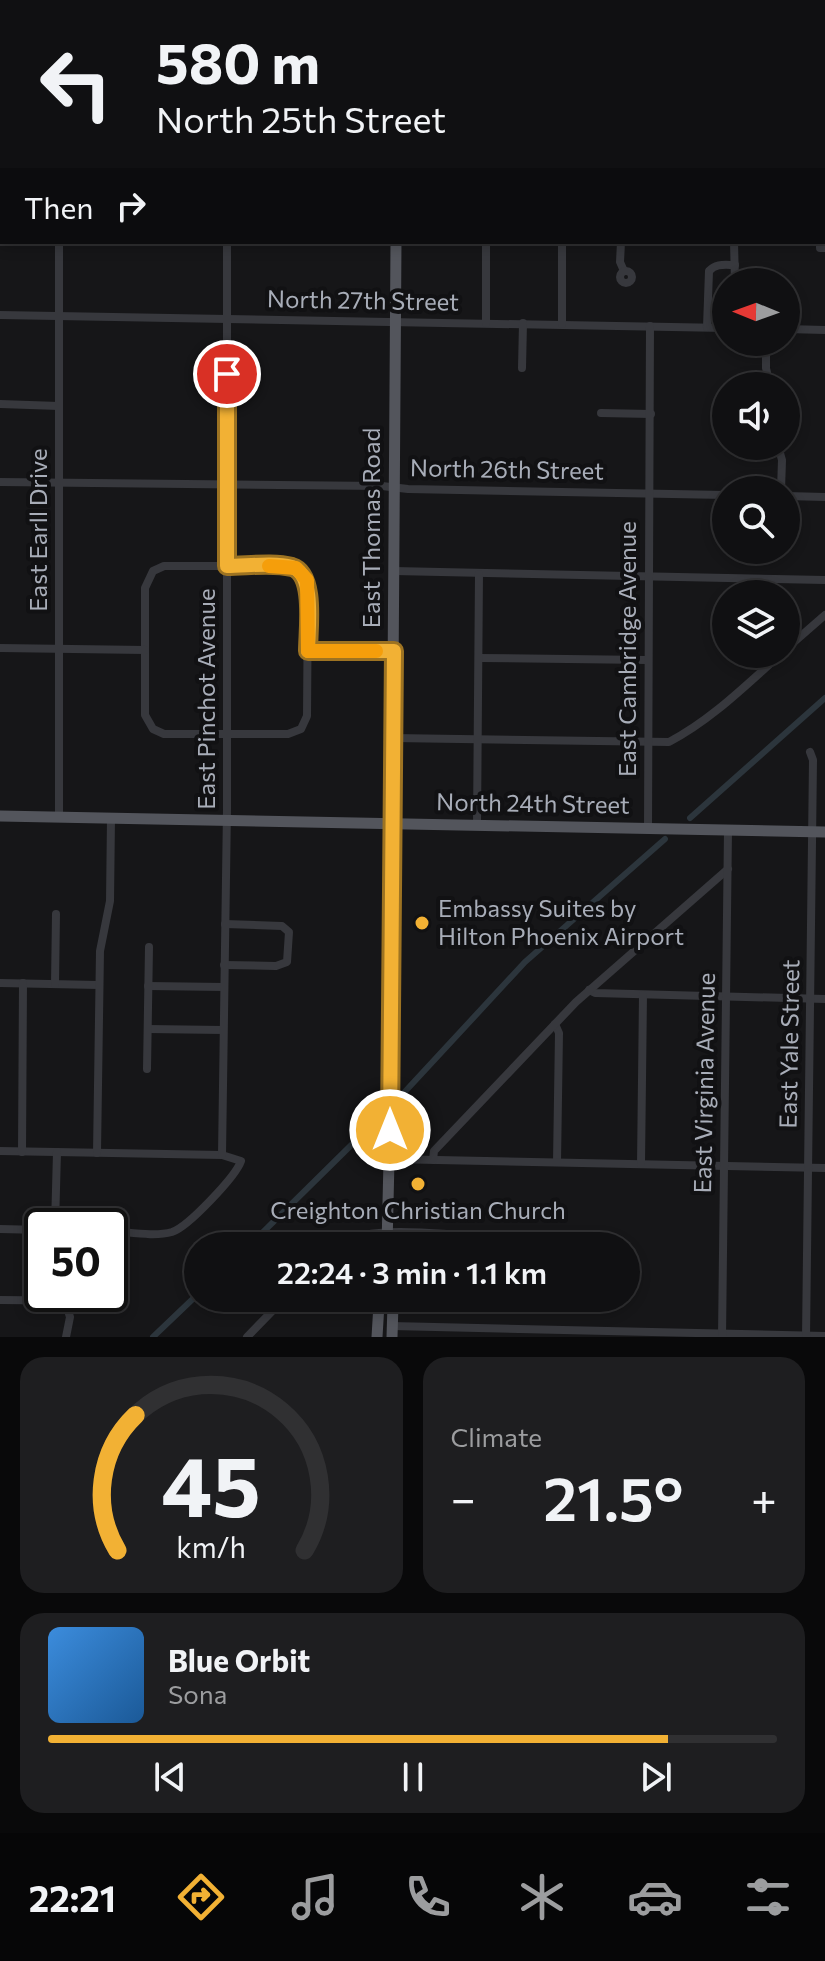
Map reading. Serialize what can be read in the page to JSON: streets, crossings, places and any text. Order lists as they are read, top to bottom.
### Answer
{
  "streets": {
    "main road": ["East Thomas Road", "North 24th Street"],
    "street": [
      "North 27th Street",
      "North 26th Street",
      "East Earll Drive",
      "East Cambridge Avenue",
      "East Pinchot Avenue",
      "East Yale Street",
      "East Virginia Avenue"
    ]
  },
  "crossings": [
    ["North 27th Street", "East Thomas Road"],
    ["North 27th Street", "East Earll Drive"],
    ["North 27th Street", "East Cambridge Avenue"],
    ["North 27th Street", "East Pinchot Avenue"],
    ["North 26th Street", "East Thomas Road"],
    ["North 26th Street", "East Earll Drive"],
    ["North 26th Street", "East Cambridge Avenue"],
    ["North 26th Street", "East Pinchot Avenue"],
    ["East Thomas Road", "North 24th Street"],
    ["East Earll Drive", "North 24th Street"],
    ["East Cambridge Avenue", "North 24th Street"],
    ["East Pinchot Avenue", "North 24th Street"],
    ["North 24th Street", "East Yale Street"],
    ["North 24th Street", "East Virginia Avenue"]
  ],
  "places": ["Embassy Suites by Hilton Phoenix Airport", "Creighton Christian Church"],
  "north": "left",
  "page": {
    "turn": ["580 m", "North 25th Street"],
    "then": "Then",
    "limit": "50",
    "trip": "22:24 · 3 min · 1.1 km",
    "tile": "Climate",
    "heat": ["−", "21.5°", "+"],
    "song": ["Blue Orbit", "Sona"],
    "tabs": "22:21",
    "gauge": ["45", "km/h"]
  }
}
